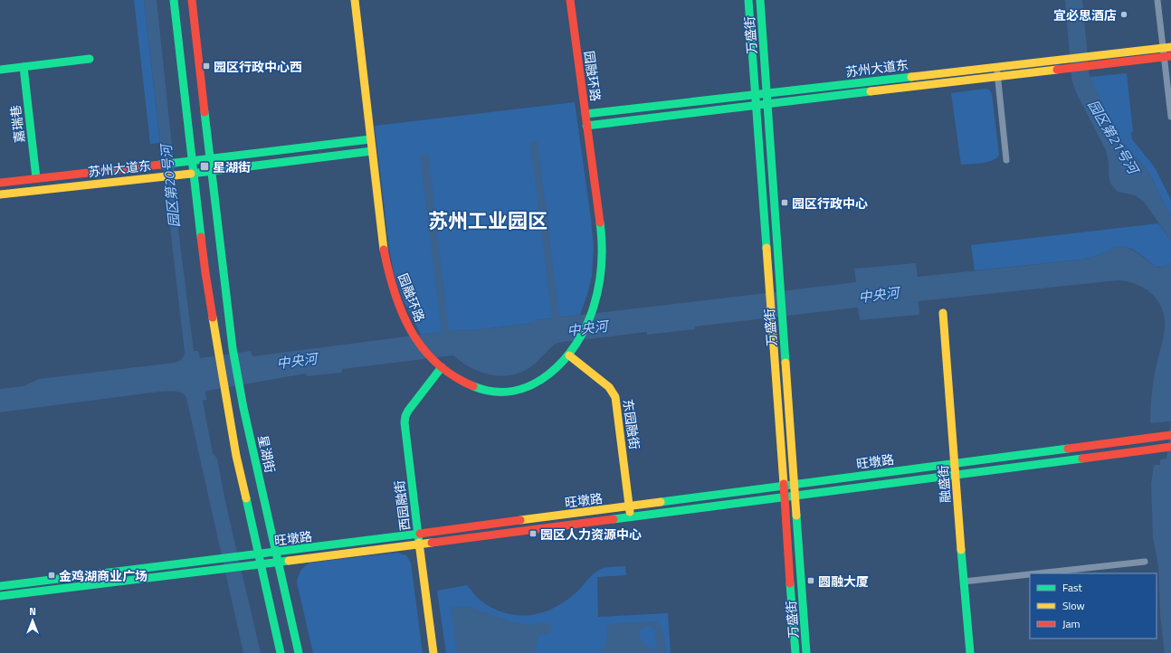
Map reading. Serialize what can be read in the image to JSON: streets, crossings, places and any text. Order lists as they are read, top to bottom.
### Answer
{
  "streets": {
    "main road": [
      "万盛街",
      "苏州大道东",
      "园融环路",
      "嘉瑞巷",
      "东园融街",
      "星湖街",
      "旺墩路",
      "融盛街",
      "西园融街"
    ]
  },
  "crossings": [
    ["万盛街", "苏州大道东"],
    ["万盛街", "旺墩路"],
    ["苏州大道东", "园融环路"],
    ["苏州大道东", "嘉瑞巷"],
    ["苏州大道东", "星湖街"],
    ["园融环路", "东园融街"],
    ["园融环路", "西园融街"],
    ["东园融街", "旺墩路"],
    ["星湖街", "旺墩路"],
    ["旺墩路", "融盛街"],
    ["旺墩路", "西园融街"]
  ],
  "districts": ["苏州工业园区"],
  "water": ["园区第21号河", "园区第20号河", "中央河"],
  "places": {
    "other": ["宜必思酒店"],
    "transit": [
      "园区行政中心西",
      "星湖街",
      "园区行政中心",
      "园区人力资源中心",
      "金鸡湖商业广场",
      "圆融大厦"
    ]
  },
  "legend": ["Fast", "Slow", "Jam"],
  "north": "top"
}
